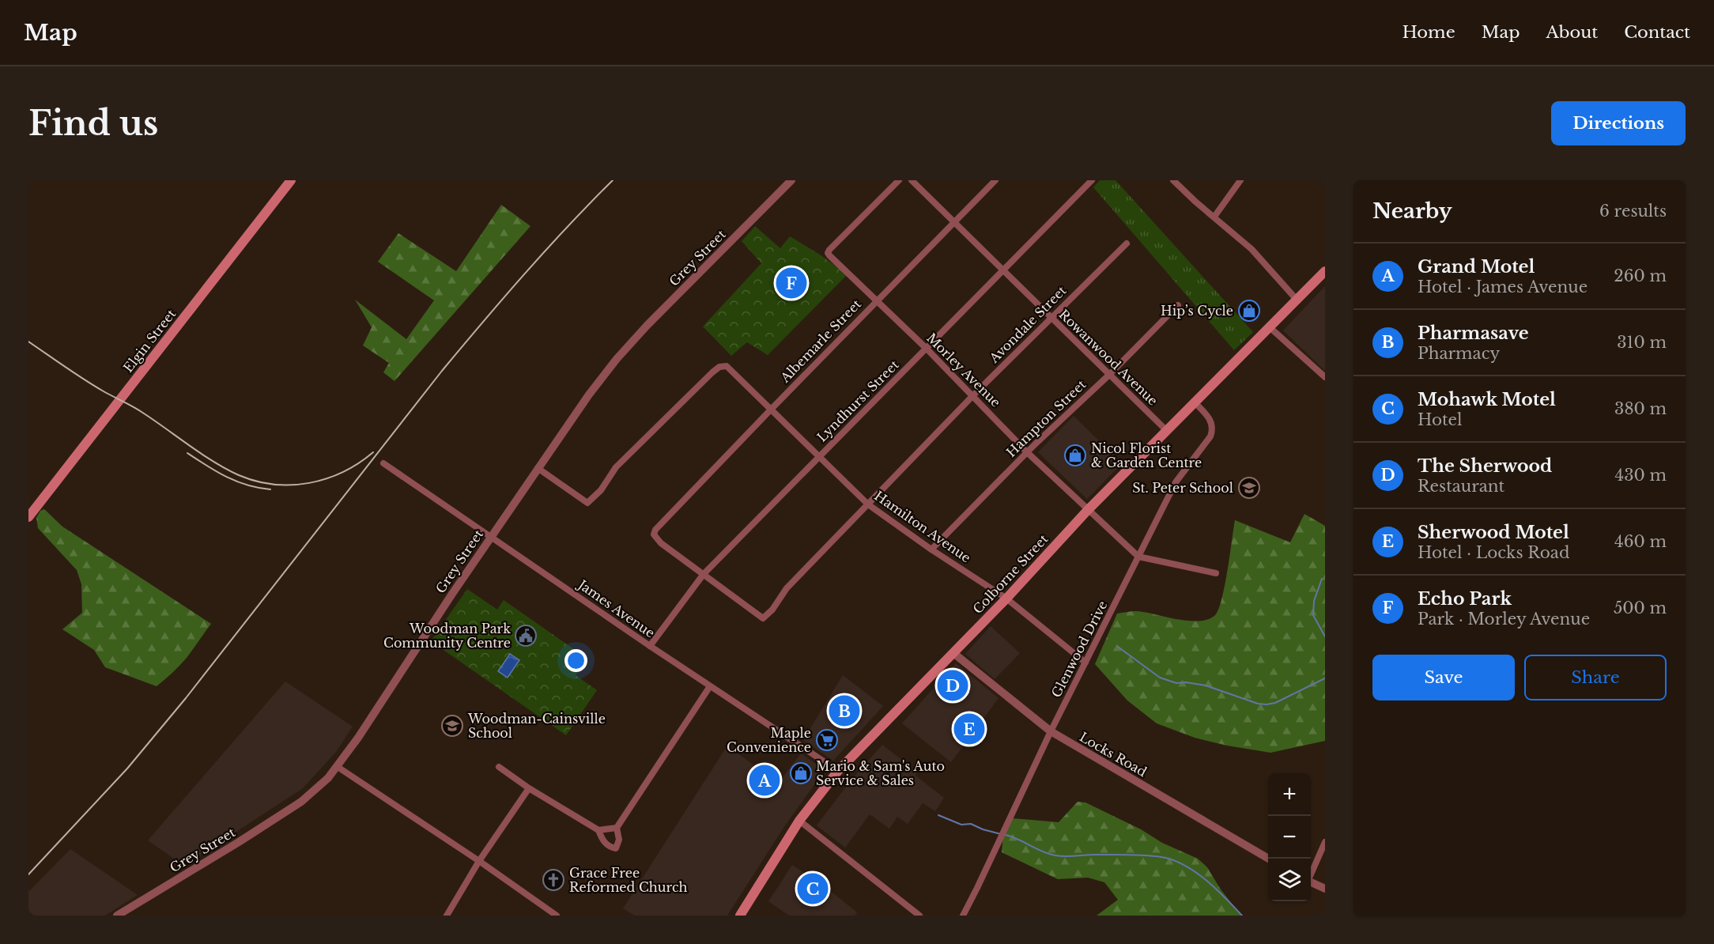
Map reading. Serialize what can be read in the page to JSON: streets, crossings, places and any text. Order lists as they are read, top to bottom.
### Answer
{
  "streets": {
    "main road": ["Elgin Street", "Colborne Street"],
    "street": [
      "Grey Street",
      "Avondale Street",
      "Albemarle Street",
      "Rowanwood Avenue",
      "Morley Avenue",
      "Lyndhurst Street",
      "Hampton Street",
      "Hamilton Avenue",
      "James Avenue",
      "Glenwood Drive",
      "Locks Road"
    ]
  },
  "crossings": [
    ["Grey Street", "Hamilton Avenue"],
    ["Grey Street", "James Avenue"],
    ["Avondale Street", "Albemarle Street"],
    ["Avondale Street", "Rowanwood Avenue"],
    ["Avondale Street", "Morley Avenue"],
    ["Avondale Street", "Lyndhurst Street"],
    ["Avondale Street", "Hamilton Avenue"],
    ["Albemarle Street", "Rowanwood Avenue"],
    ["Albemarle Street", "Morley Avenue"],
    ["Albemarle Street", "Lyndhurst Street"],
    ["Albemarle Street", "Hamilton Avenue"],
    ["Rowanwood Avenue", "Lyndhurst Street"],
    ["Rowanwood Avenue", "Hampton Street"],
    ["Rowanwood Avenue", "Colborne Street"],
    ["Morley Avenue", "Lyndhurst Street"],
    ["Morley Avenue", "Hampton Street"],
    ["Morley Avenue", "Colborne Street"],
    ["Morley Avenue", "Glenwood Drive"],
    ["Lyndhurst Street", "Hamilton Avenue"],
    ["Lyndhurst Street", "James Avenue"],
    ["Hampton Street", "Hamilton Avenue"],
    ["Hamilton Avenue", "Colborne Street"],
    ["Hamilton Avenue", "Glenwood Drive"],
    ["Colborne Street", "James Avenue"],
    ["Colborne Street", "Glenwood Drive"],
    ["Colborne Street", "Locks Road"],
    ["Glenwood Drive", "Locks Road"]
  ],
  "places": {
    "shop": ["Hip’s Cycle", "Nicol Florist & Garden Centre", "Mario & Sam's Auto Service & Sales"],
    "school or university": ["St. Peter School", "Woodman-Cainsville School"],
    "public building": ["Woodman Park Community Centre"],
    "supermarket": ["Maple Convenience"],
    "church": ["Grace Free Reformed Church"]
  },
  "page": {
    "header": "Map",
    "nav": [
      "Home",
      "Map",
      "About",
      "Contact"
    ],
    "buttons": [
      "Directions",
      ["Save", "Share"]
    ],
    "title": "Find us",
    "heading": ["Nearby", "6 results"],
    "list": [
      {
        "mark": "A",
        "name": "Grand Motel",
        "note": "Hotel · James Avenue",
        "value": "260 m"
      },
      {
        "mark": "B",
        "name": "Pharmasave",
        "note": "Pharmacy",
        "value": "310 m"
      },
      {
        "mark": "C",
        "name": "Mohawk Motel",
        "note": "Hotel",
        "value": "380 m"
      },
      {
        "mark": "D",
        "name": "The Sherwood",
        "note": "Restaurant",
        "value": "430 m"
      },
      {
        "mark": "E",
        "name": "Sherwood Motel",
        "note": "Hotel · Locks Road",
        "value": "460 m"
      },
      {
        "mark": "F",
        "name": "Echo Park",
        "note": "Park · Morley Avenue",
        "value": "500 m"
      }
    ],
    "pins": [
      "F",
      "D",
      "B",
      "E",
      "A",
      "C"
    ],
    "map_buttons": ["+", "−"]
  }
}
